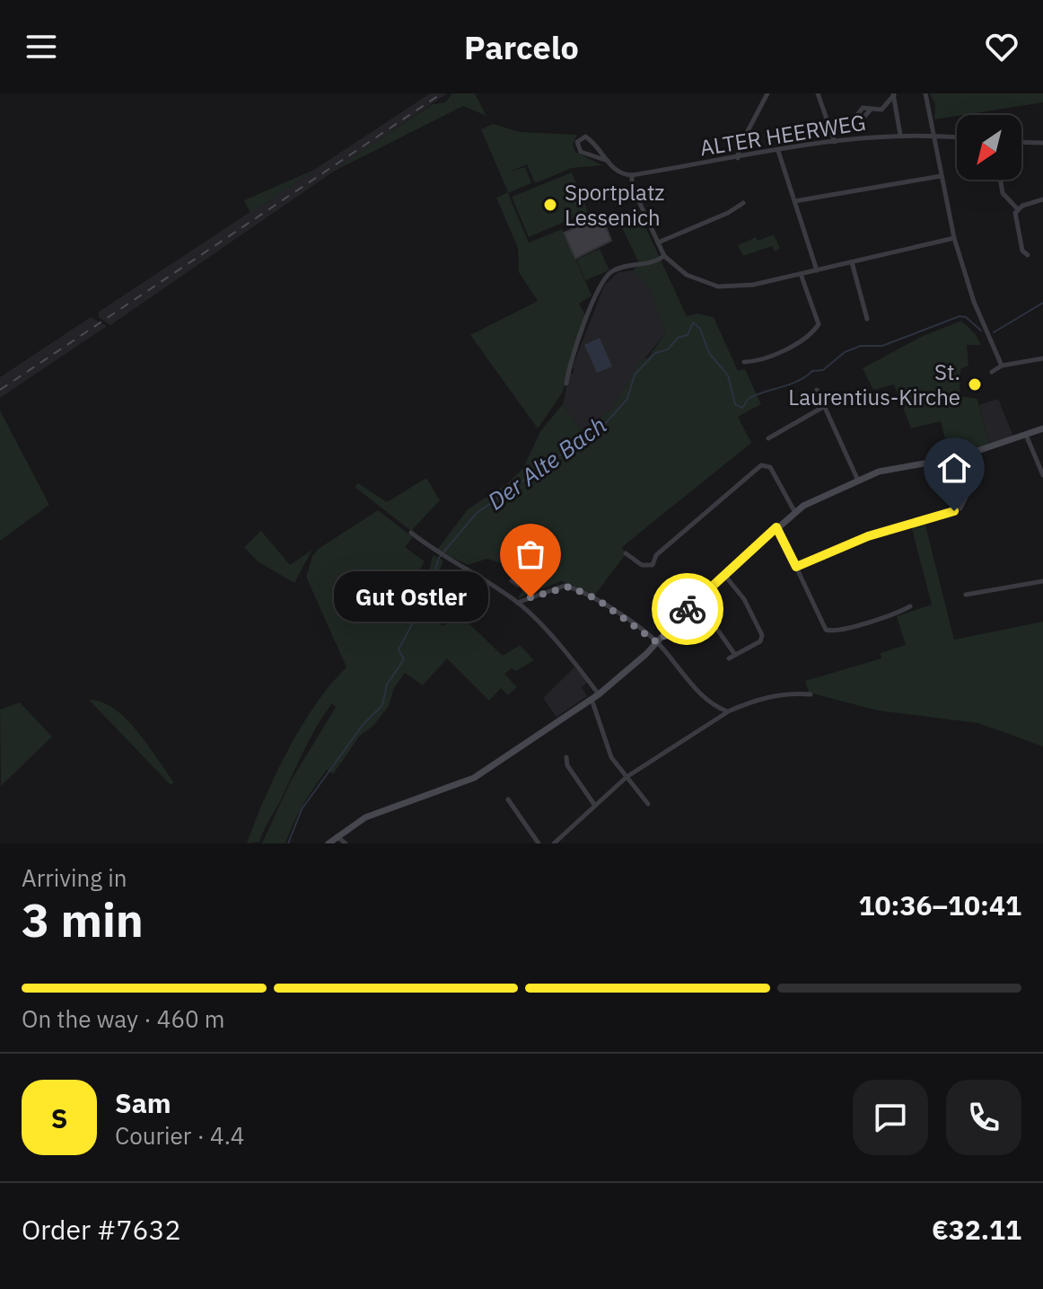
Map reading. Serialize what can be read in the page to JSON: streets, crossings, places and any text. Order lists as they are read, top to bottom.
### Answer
{
  "streets": {
    "street": ["ALTER HEERWEG"]
  },
  "water": ["Der Alte Bach"],
  "places": ["Sportplatz Lessenich", "St. Laurentius-Kirche", "Gut Ostler"],
  "north": "bottom left",
  "page": {
    "header": "Parcelo",
    "bubble": "Gut Ostler",
    "heading": ["3 min", "Arriving in", "10:36–10:41"],
    "panel": [
      "Sam",
      "Courier · 4.4",
      "Order #7632",
      "€32.11"
    ],
    "bar": "On the way · 460 m",
    "round": "S"
  }
}
